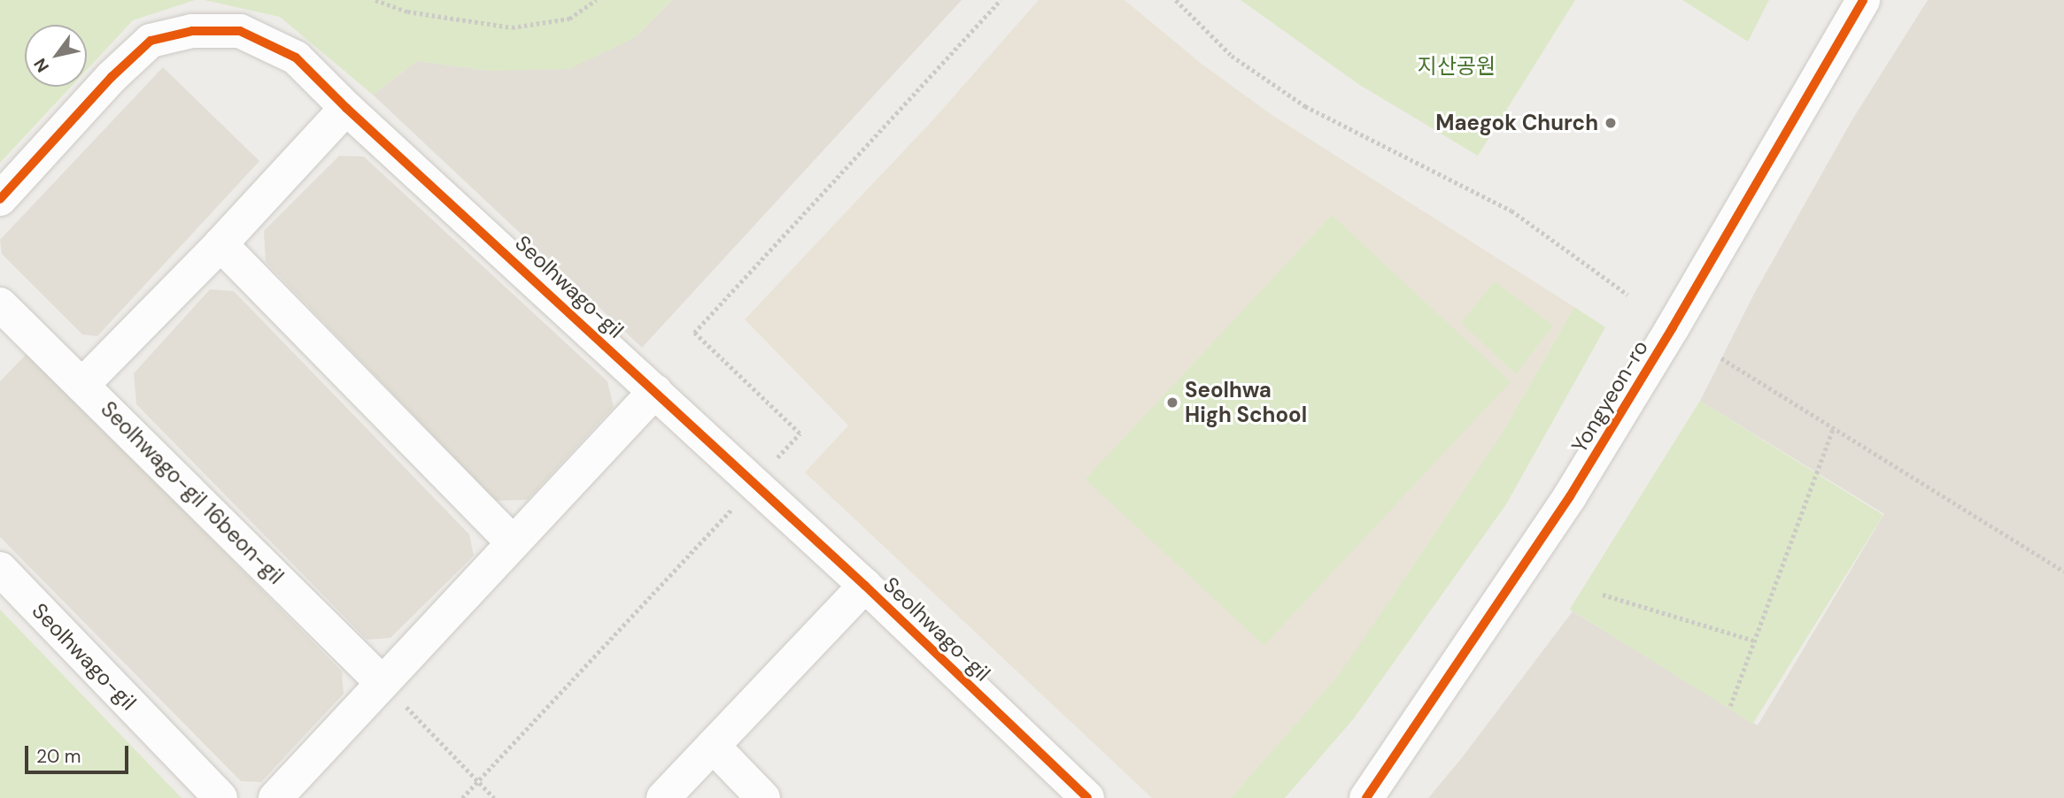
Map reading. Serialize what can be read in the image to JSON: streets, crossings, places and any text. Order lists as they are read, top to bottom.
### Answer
{
  "streets": {
    "street": ["Seolhwago-gil", "Yongyeon-ro", "Seolhwago-gil 16beon-gil"]
  },
  "parks": ["지산공원"],
  "places": ["Maegok Church", "Seolhwa High School"],
  "scale_bar": "20 m",
  "north": "bottom left"
}
